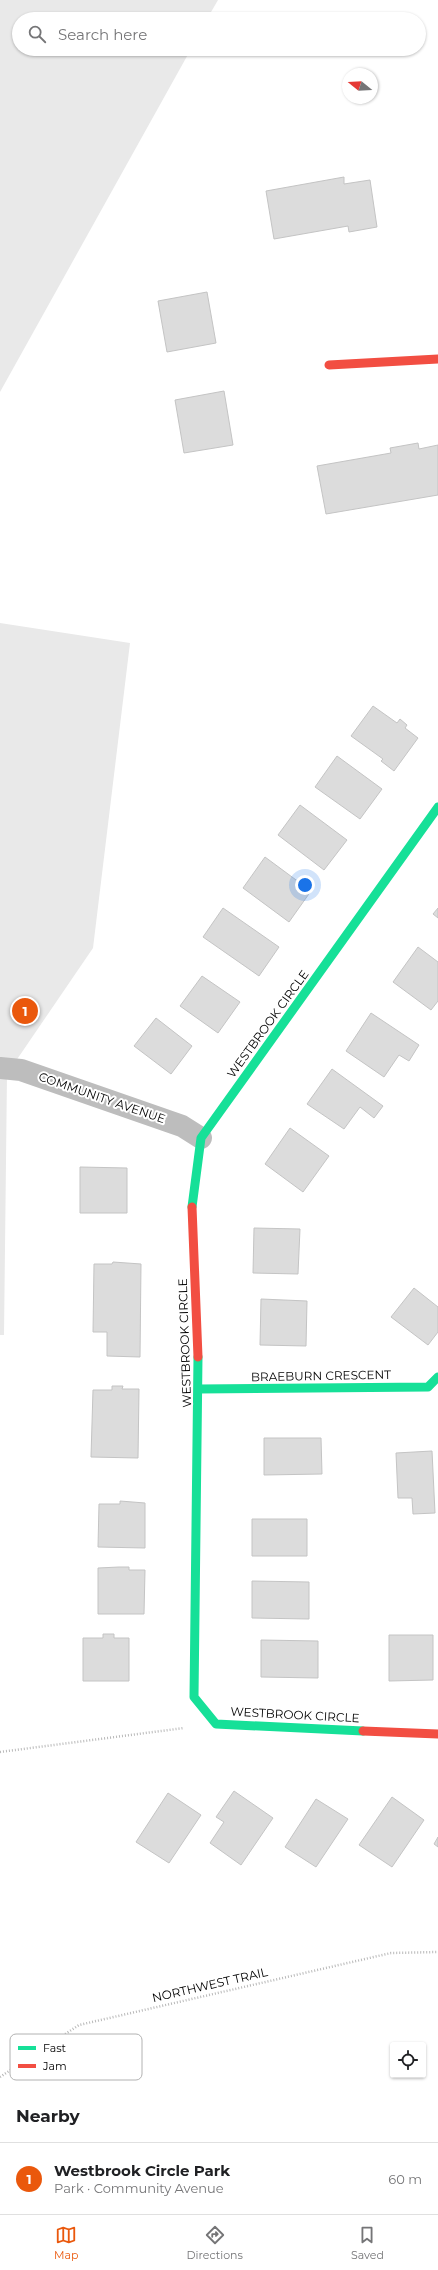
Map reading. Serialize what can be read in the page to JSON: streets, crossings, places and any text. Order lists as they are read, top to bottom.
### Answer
{
  "streets": {
    "street": ["WESTBROOK CIRCLE", "COMMUNITY AVENUE", "BRAEBURN CRESCENT"],
    "path": ["NORTHWEST TRAIL"]
  },
  "crossings": [
    ["WESTBROOK CIRCLE", "COMMUNITY AVENUE"],
    ["WESTBROOK CIRCLE", "BRAEBURN CRESCENT"]
  ],
  "legend": ["Fast", "Jam"],
  "north": "left",
  "page": {
    "search": "Search here",
    "pins": "1",
    "heading": "Nearby",
    "list": [
      {
        "mark": "1",
        "name": "Westbrook Circle Park",
        "note": "Park · Community Avenue",
        "value": "60 m"
      }
    ],
    "nav": ["Map", "Directions", "Saved"]
  }
}
